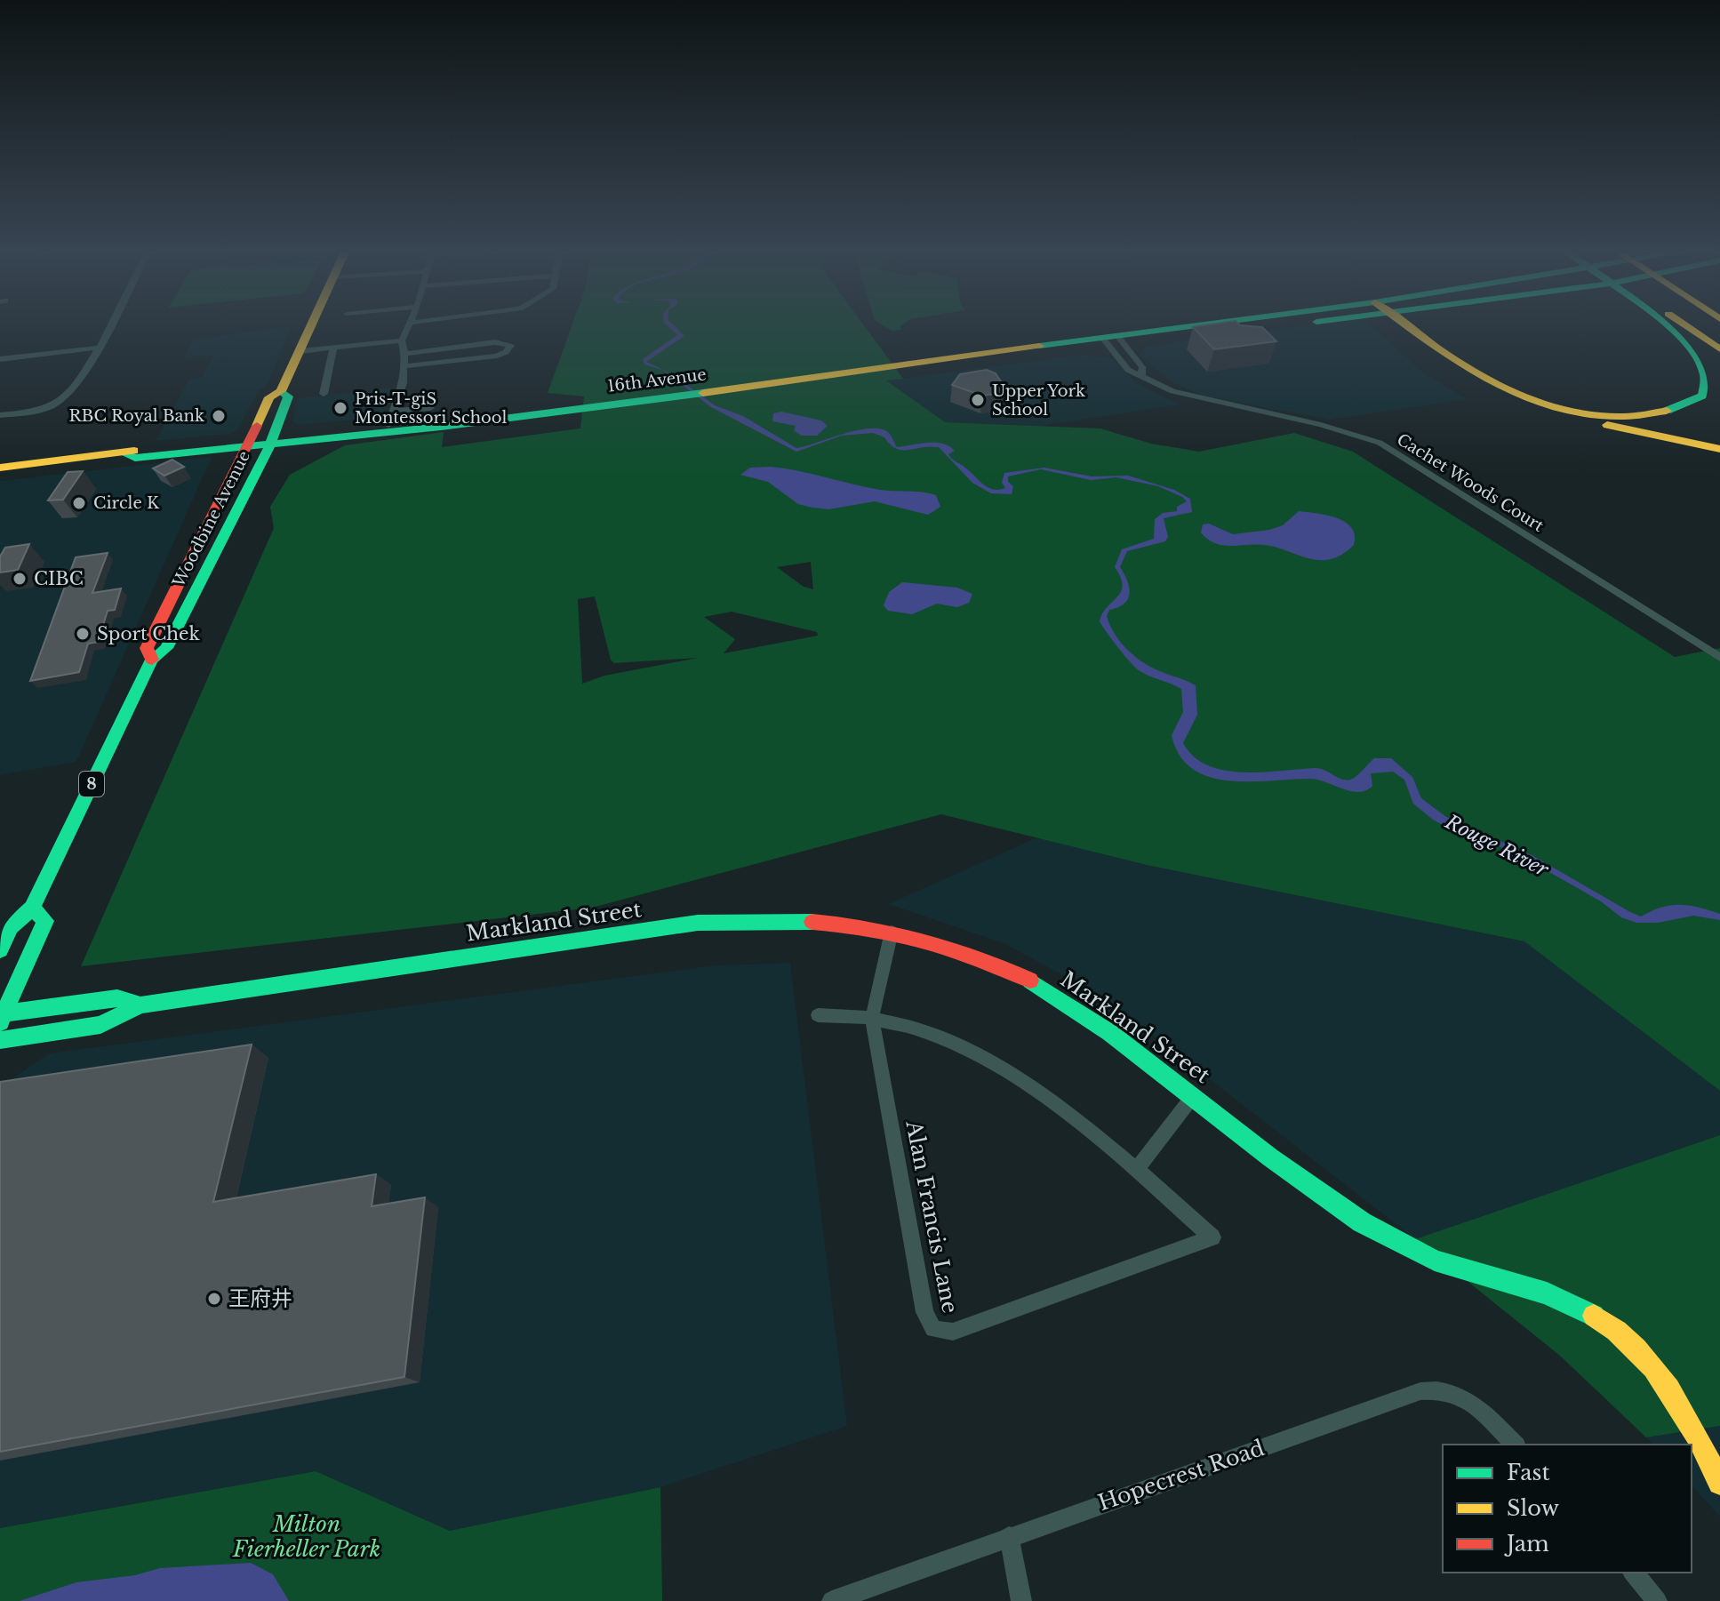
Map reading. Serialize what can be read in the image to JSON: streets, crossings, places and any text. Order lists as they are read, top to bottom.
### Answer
{
  "streets": {
    "main road": [
      "16th Avenue",
      "Woodbine Avenue",
      "8",
      "Markland Street"
    ],
    "street": ["Cachet Woods Court", "Alan Francis Lane", "Hopecrest Road"]
  },
  "crossings": [
    ["16th Avenue", "Cachet Woods Court"],
    ["16th Avenue", "Woodbine Avenue"],
    ["Markland Street", "Alan Francis Lane"]
  ],
  "water": ["Rouge River"],
  "parks": ["Milton Fierheller Park"],
  "places": [
    "Upper York School",
    "Pris-T-giS Montessori School",
    "RBC Royal Bank",
    "Circle K",
    "CIBC",
    "Sport Chek",
    "王府井"
  ],
  "legend": ["Fast", "Slow", "Jam"]
}
